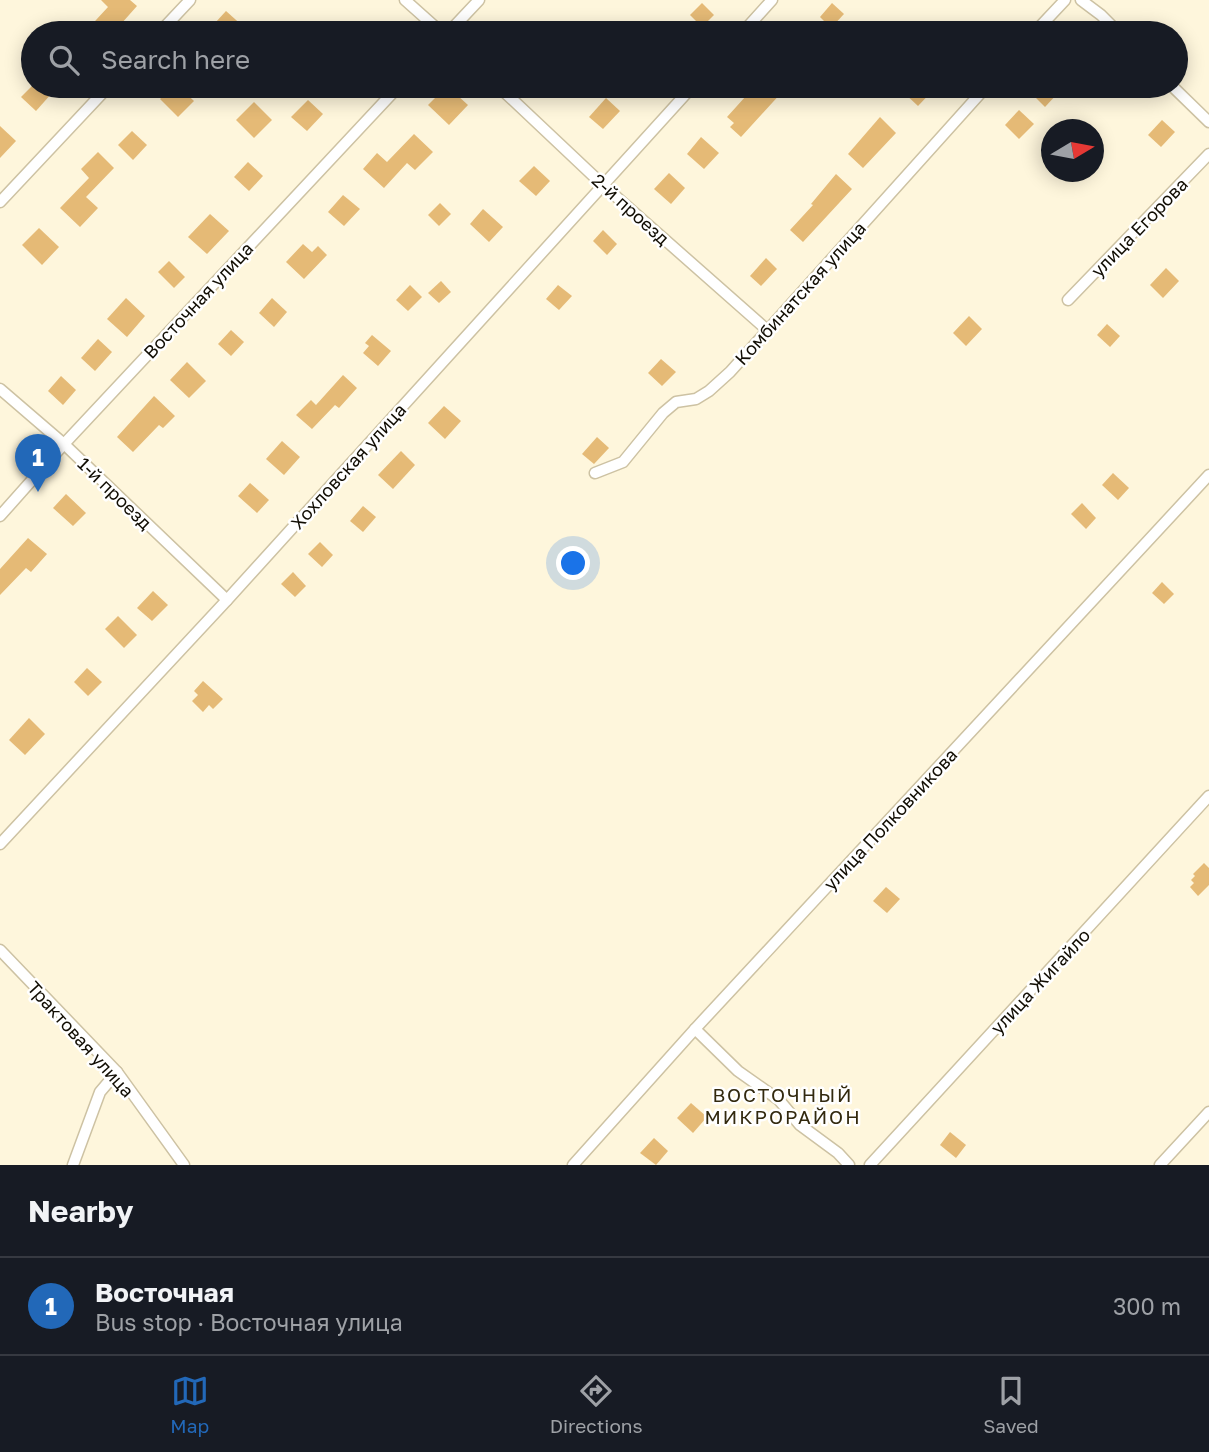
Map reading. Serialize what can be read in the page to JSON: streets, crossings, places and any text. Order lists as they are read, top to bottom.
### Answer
{
  "streets": {
    "street": [
      "2-й проезд",
      "улица Егорова",
      "Комбинатская улица",
      "Восточная улица",
      "Хохловская улица",
      "1-й проезд",
      "улица Полковникова",
      "улица Жигайло",
      "Трактовая улица"
    ]
  },
  "crossings": [
    ["2-й проезд", "Комбинатская улица"],
    ["2-й проезд", "Хохловская улица"],
    ["Восточная улица", "1-й проезд"],
    ["Хохловская улица", "1-й проезд"]
  ],
  "districts": ["ВОСТОЧНЫЙ МИКРОРАЙОН"],
  "north": "right",
  "page": {
    "search": "Search here",
    "pins": "1",
    "heading": "Nearby",
    "list": [
      {
        "mark": "1",
        "name": "Восточная",
        "note": "Bus stop · Восточная улица",
        "value": "300 m"
      }
    ],
    "nav": ["Map", "Directions", "Saved"]
  }
}
